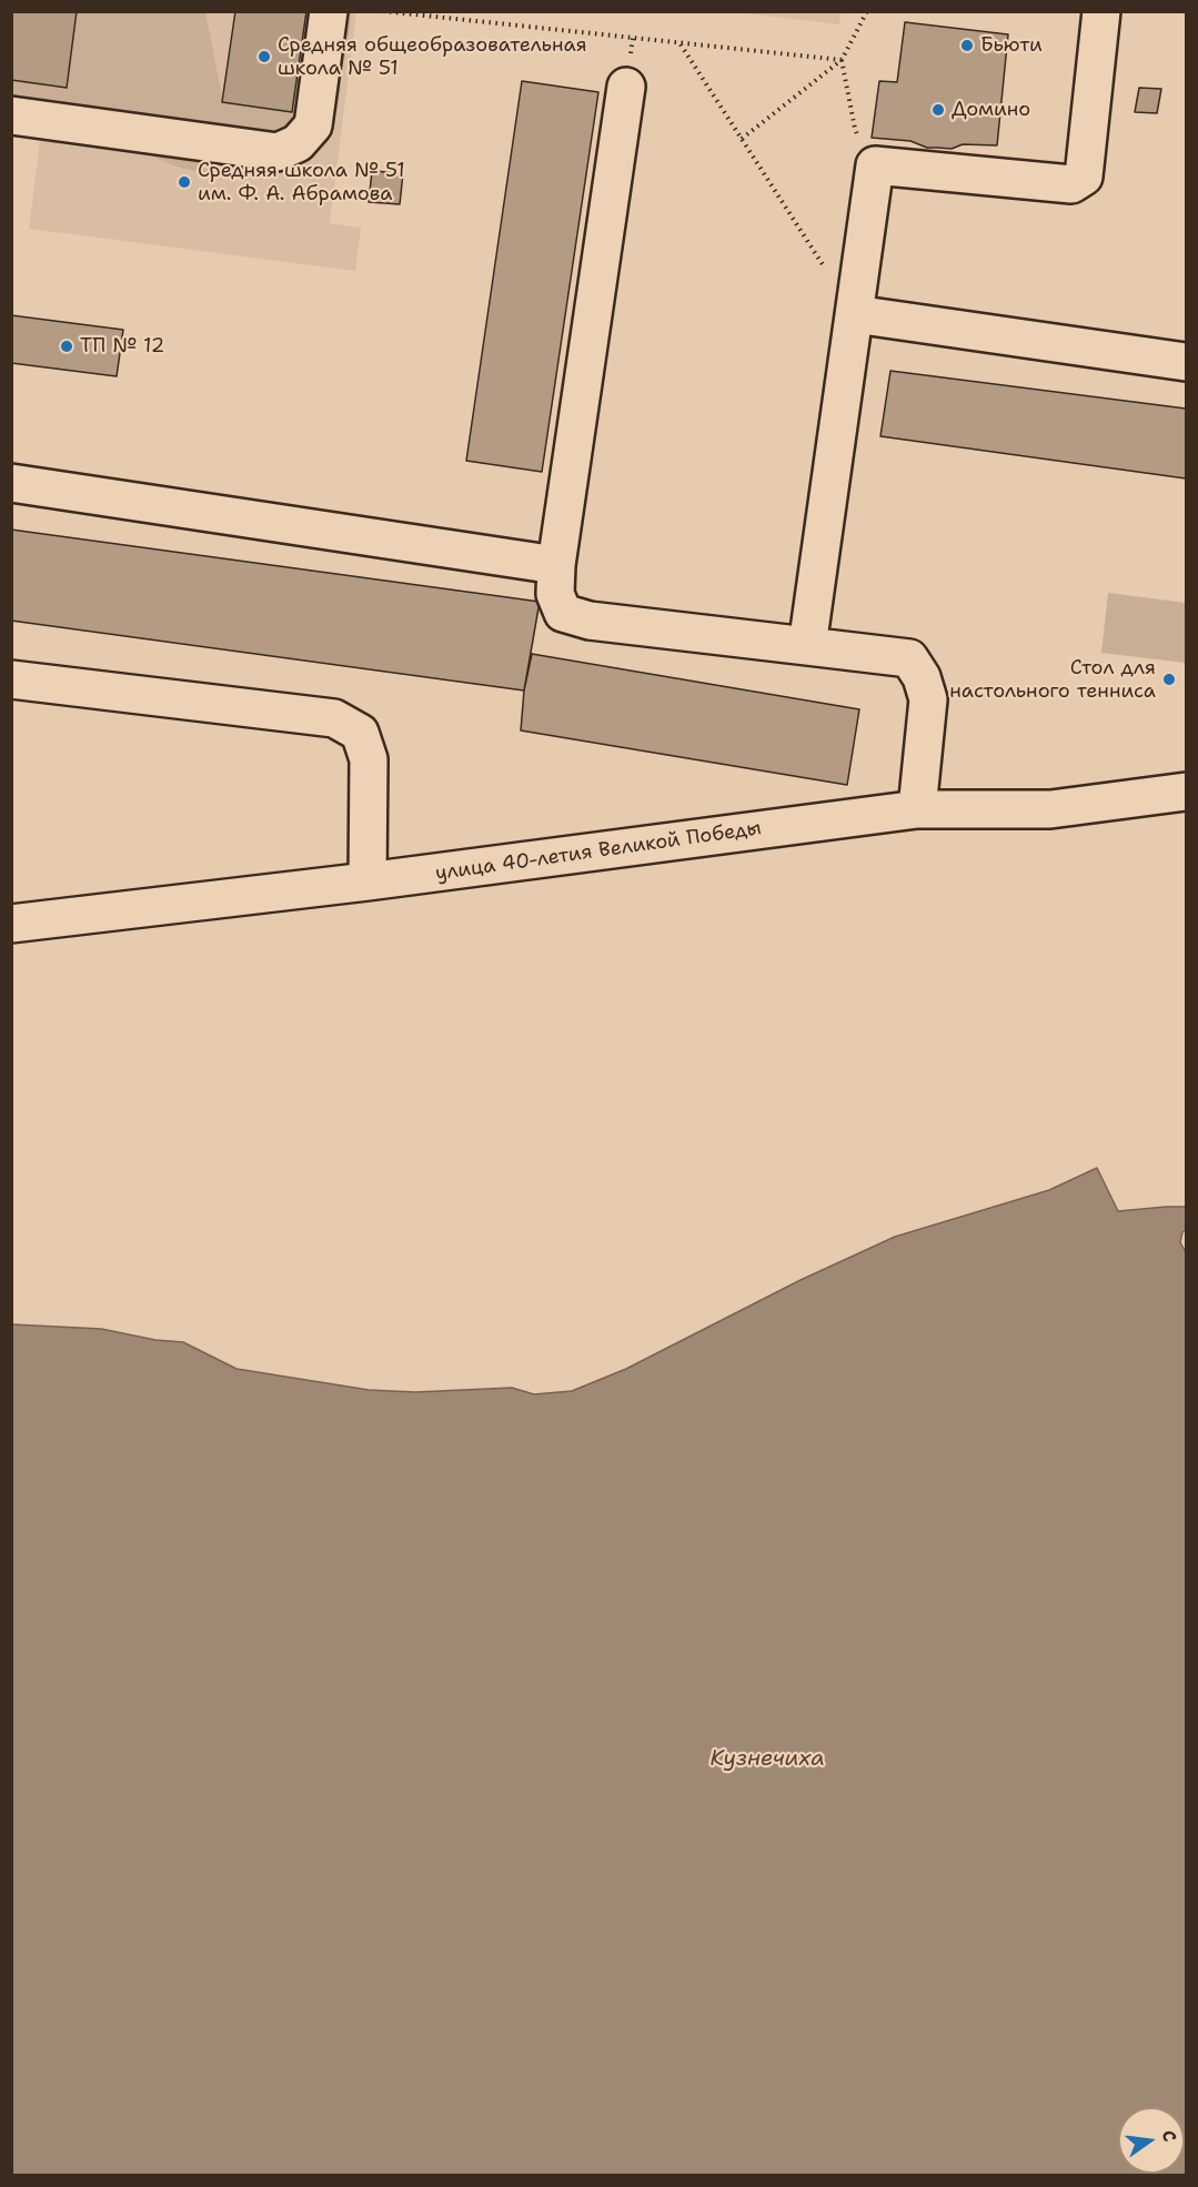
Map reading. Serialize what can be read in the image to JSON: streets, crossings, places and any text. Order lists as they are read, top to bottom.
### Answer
{
  "streets": {
    "street": ["улица 40-летия Великой Победы"]
  },
  "water": ["Кузнечиха"],
  "places": [
    "Бьюти",
    "Средняя общеобразовательная школа № 51",
    "Домино",
    "Средняя школа № 51 им. Ф. А. Абрамова",
    "ТП № 12",
    "Стол для настольного тенниса"
  ],
  "north": "right"
}
